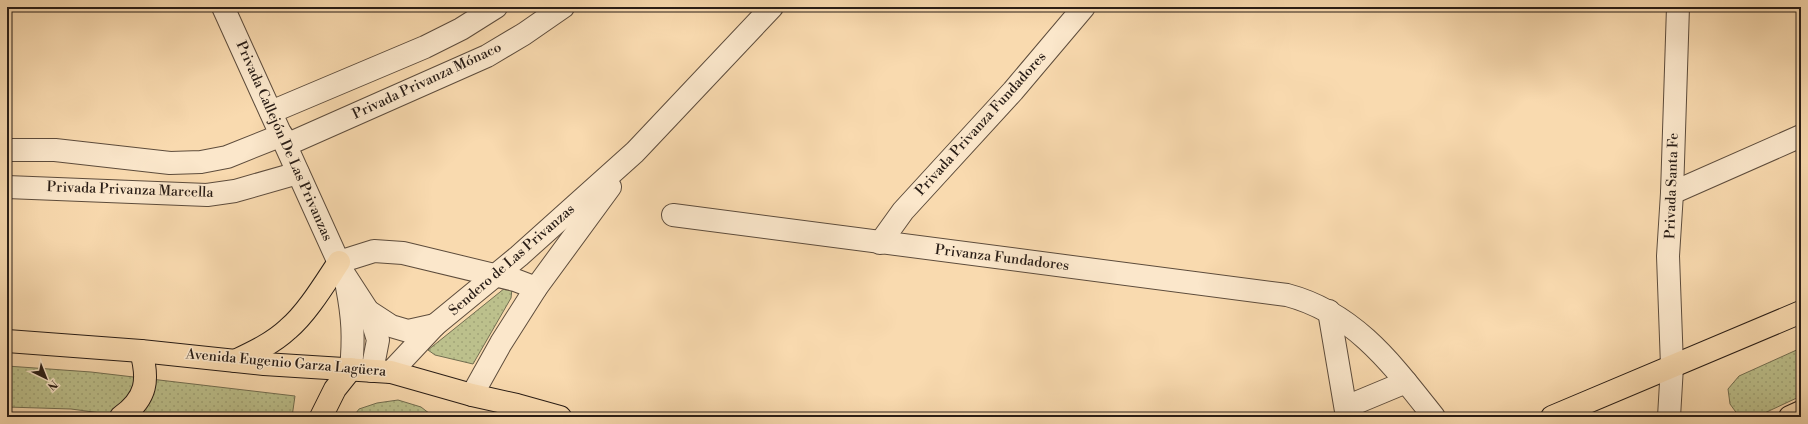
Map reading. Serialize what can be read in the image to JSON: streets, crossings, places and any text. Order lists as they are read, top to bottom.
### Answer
{
  "streets": {
    "main road": ["Avenida Eugenio Garza Lagüera"],
    "street": [
      "Privada Privanza Mónaco",
      "Privada Privanza Fundadores",
      "Privada Callejón De Las Privanzas",
      "Privada Santa Fe",
      "Privada Privanza Marcella",
      "Privanza Fundadores",
      "Sendero de Las Privanzas"
    ]
  },
  "crossings": [
    ["Privada Privanza Mónaco", "Privada Callejón De Las Privanzas"],
    ["Privada Privanza Mónaco", "Privada Privanza Marcella"],
    ["Privada Privanza Fundadores", "Privanza Fundadores"],
    ["Privada Callejón De Las Privanzas", "Privada Privanza Marcella"],
    ["Privada Callejón De Las Privanzas", "Sendero de Las Privanzas"],
    ["Privada Callejón De Las Privanzas", "Avenida Eugenio Garza Lagüera"],
    ["Sendero de Las Privanzas", "Avenida Eugenio Garza Lagüera"]
  ],
  "north": "bottom right"
}
